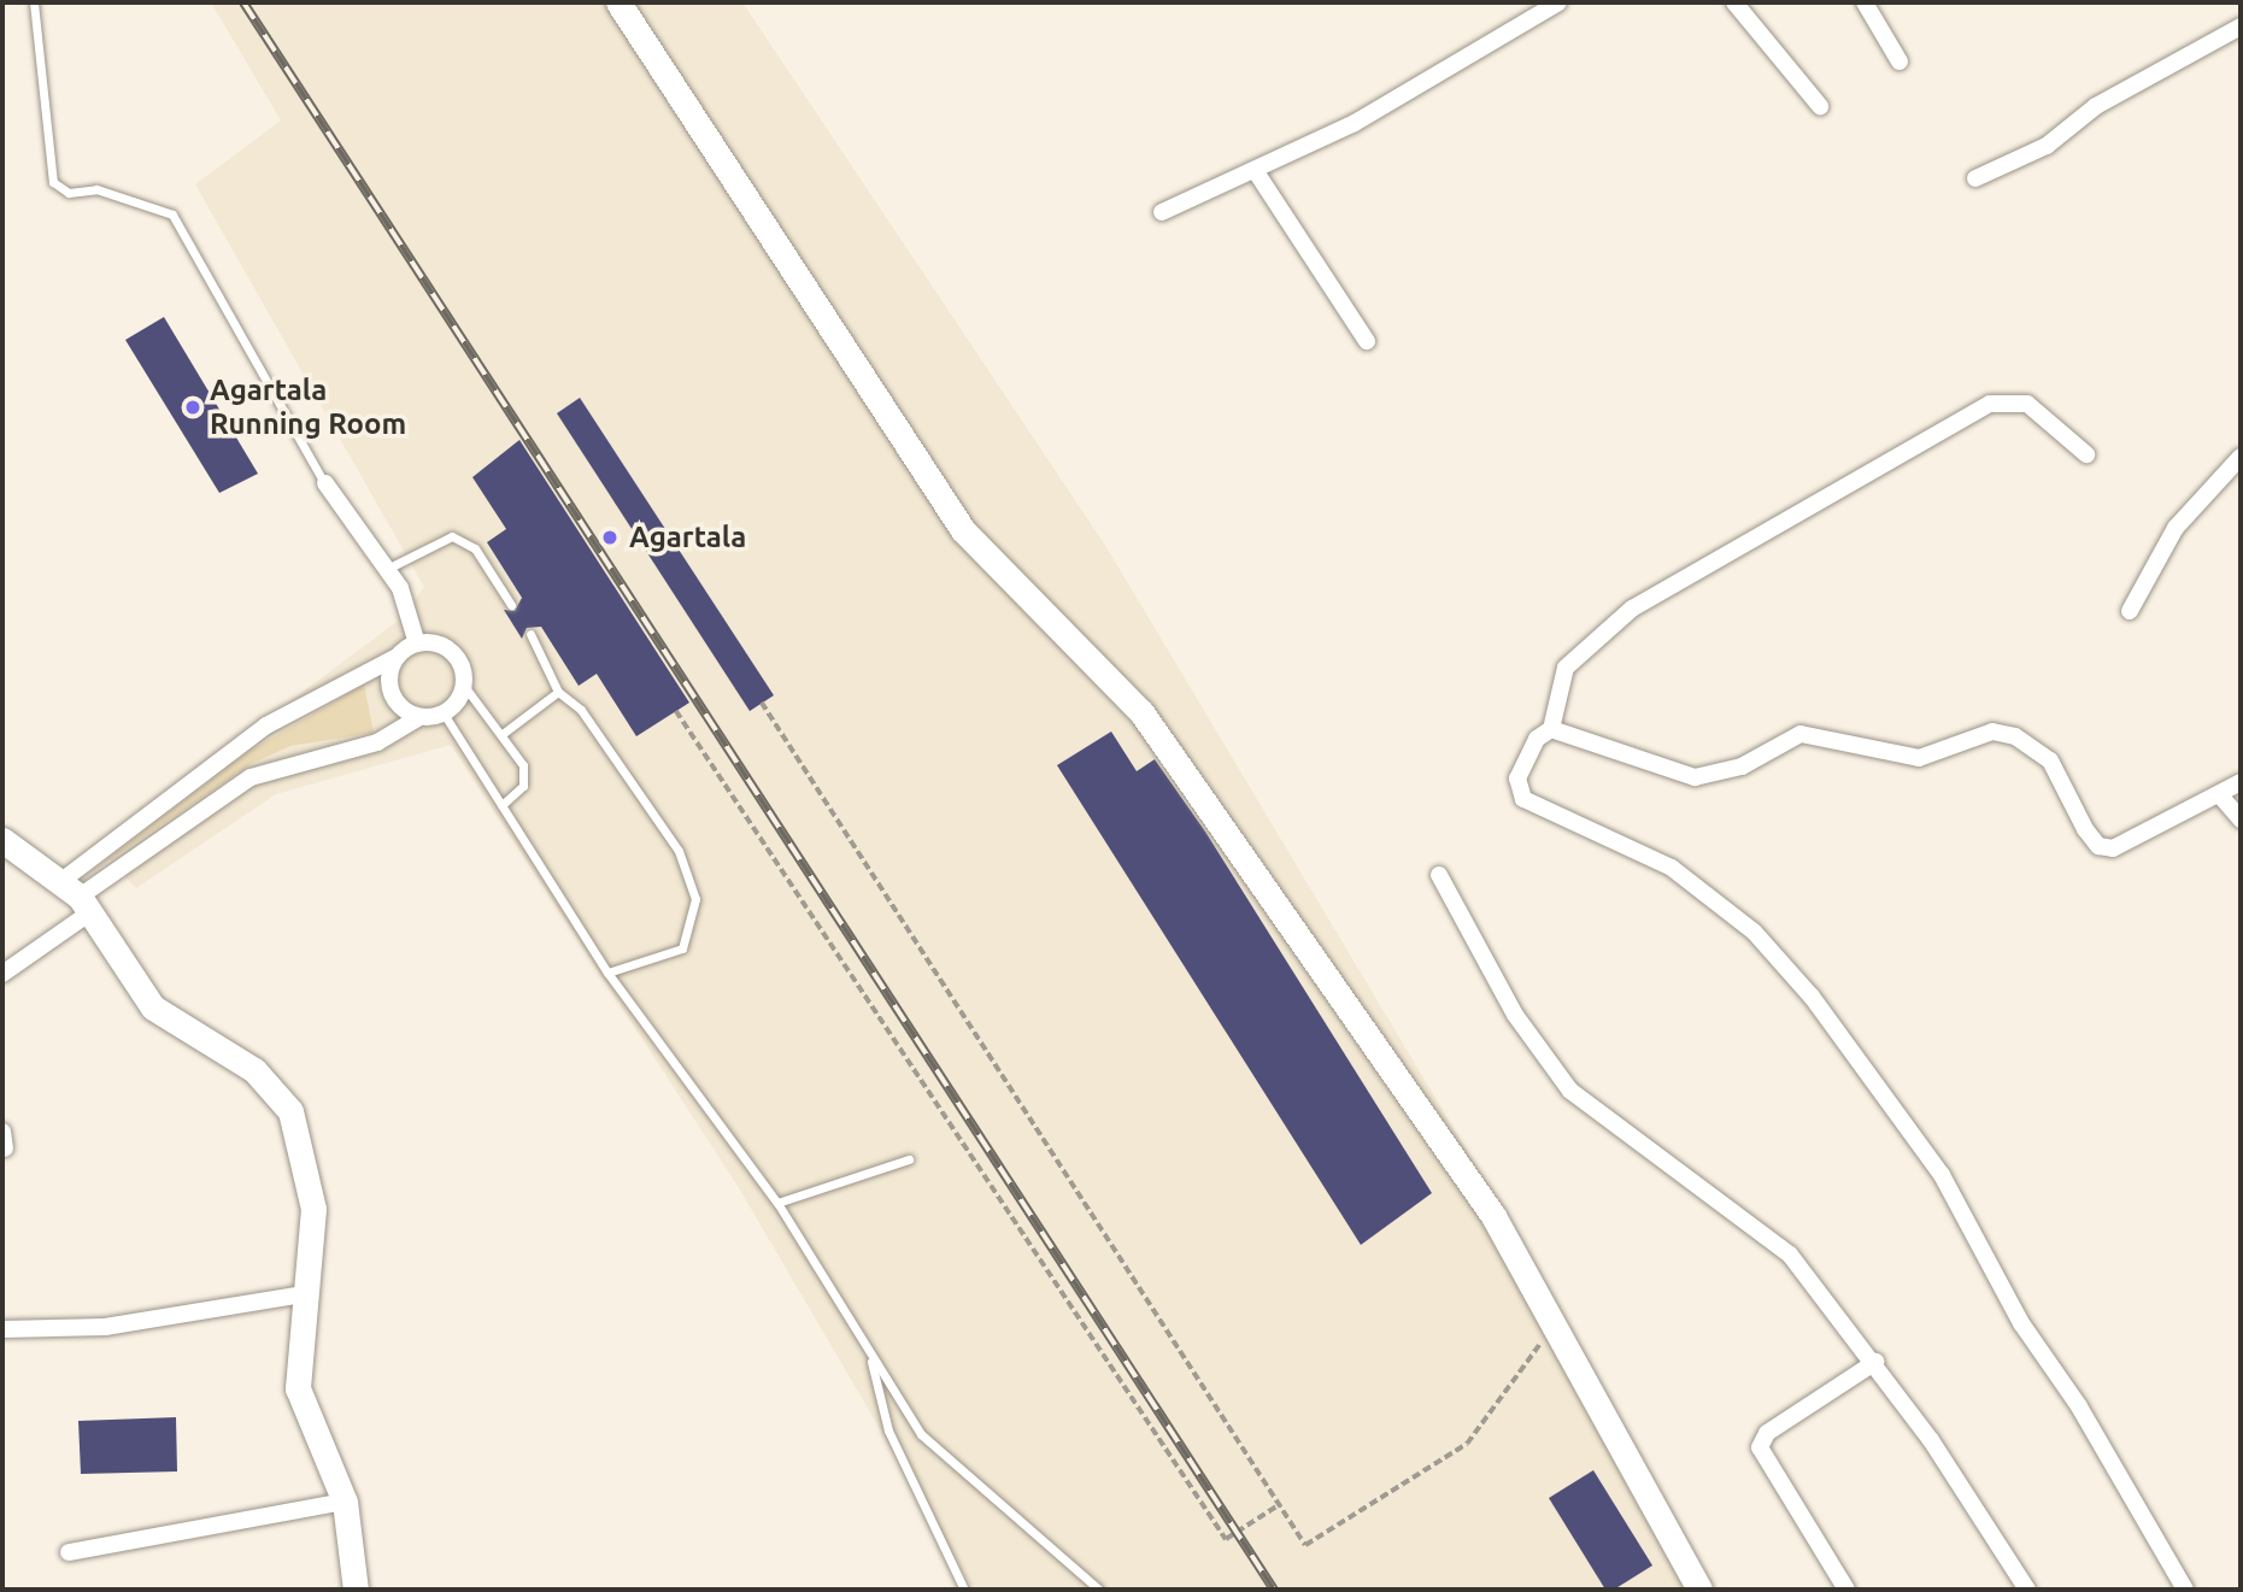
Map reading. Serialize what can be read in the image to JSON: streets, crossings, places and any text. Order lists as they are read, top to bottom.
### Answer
{
  "places": ["Agartala Running Room", "Agartala"]
}
